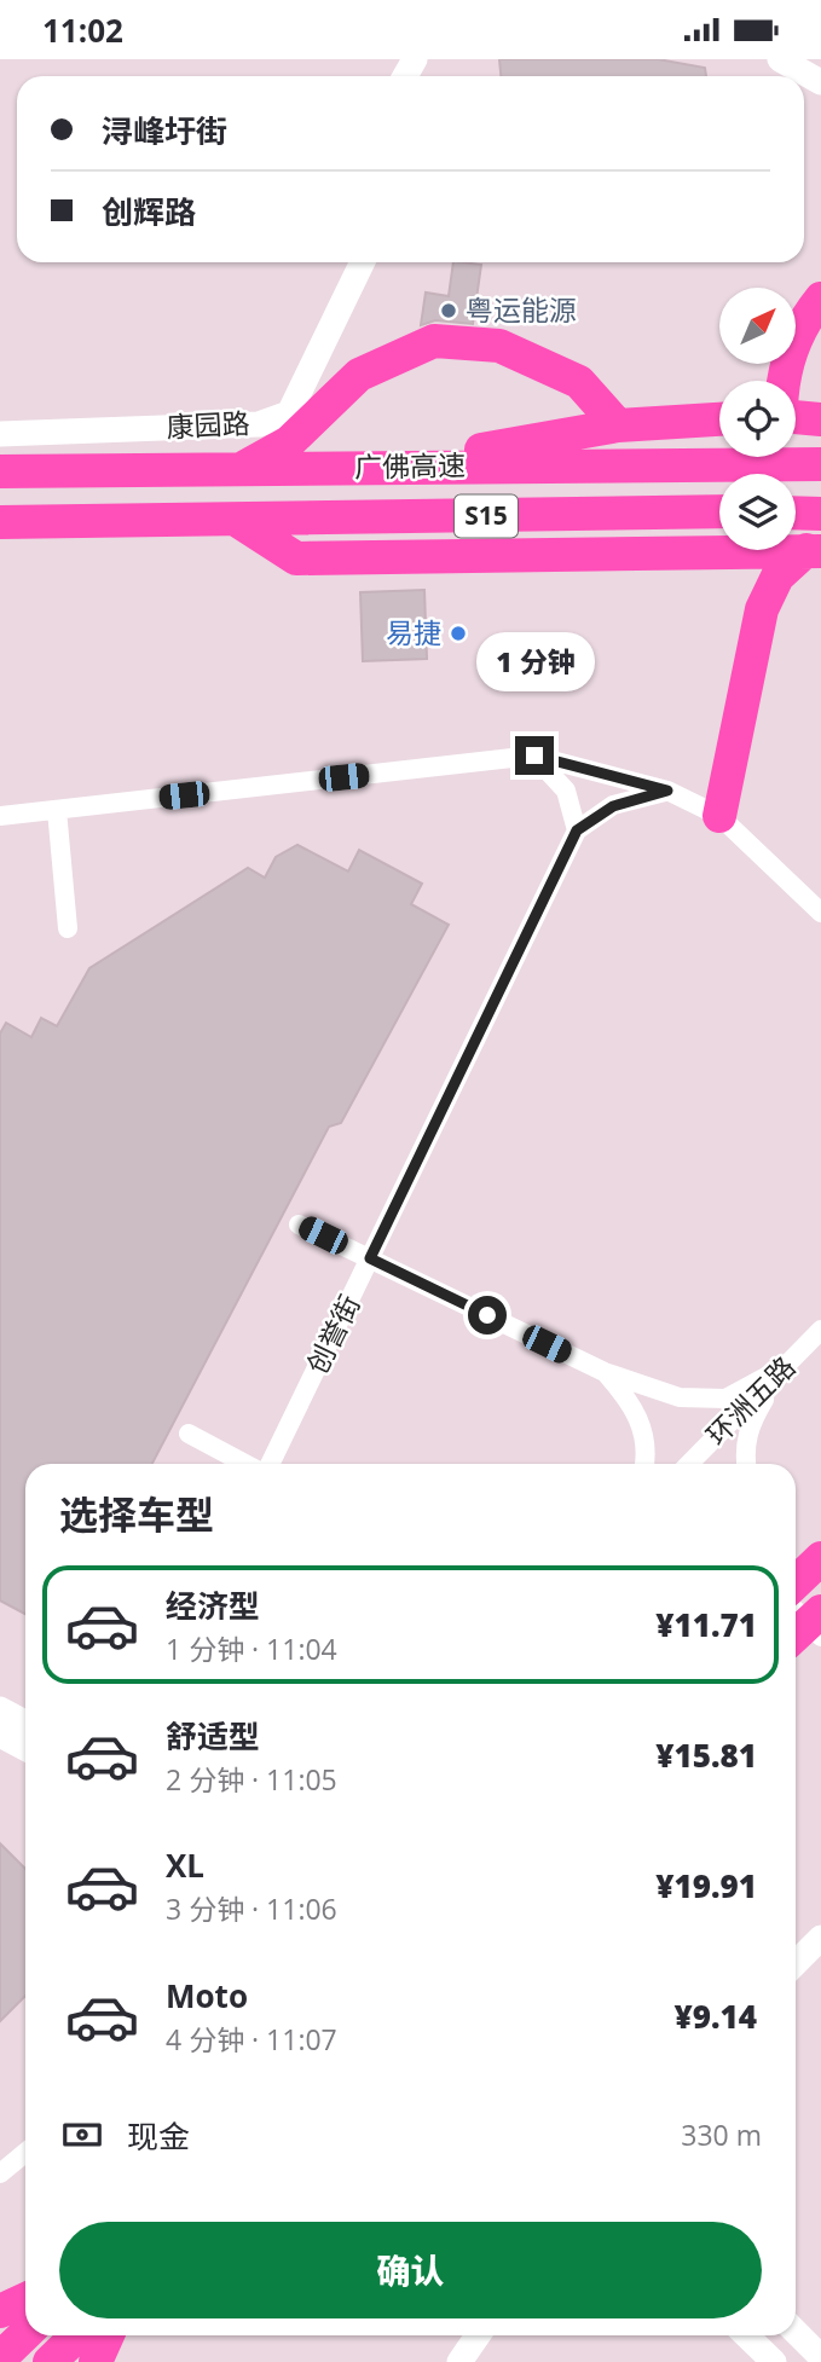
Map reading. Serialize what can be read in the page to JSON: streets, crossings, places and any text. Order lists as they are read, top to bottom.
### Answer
{
  "streets": {
    "highway": ["广佛高速", "S15"],
    "street": ["康园路", "创誉街", "环洲五路"]
  },
  "places": ["粤运能源", "易捷"],
  "north": "top right",
  "page": {
    "status": "11:02",
    "banner": ["浔峰圩街", "创辉路"],
    "bubble": "1 分钟",
    "heading": "选择车型",
    "list": [
      {
        "name": "经济型",
        "note": "1 分钟 · 11:04",
        "value": "¥11.71"
      },
      {
        "name": "舒适型",
        "note": "2 分钟 · 11:05",
        "value": "¥15.81"
      },
      {
        "name": "XL",
        "note": "3 分钟 · 11:06",
        "value": "¥19.91"
      },
      {
        "name": "Moto",
        "note": "4 分钟 · 11:07",
        "value": "¥9.14"
      }
    ],
    "pay": ["现金", "330 m"],
    "buttons": "确认"
  }
}
